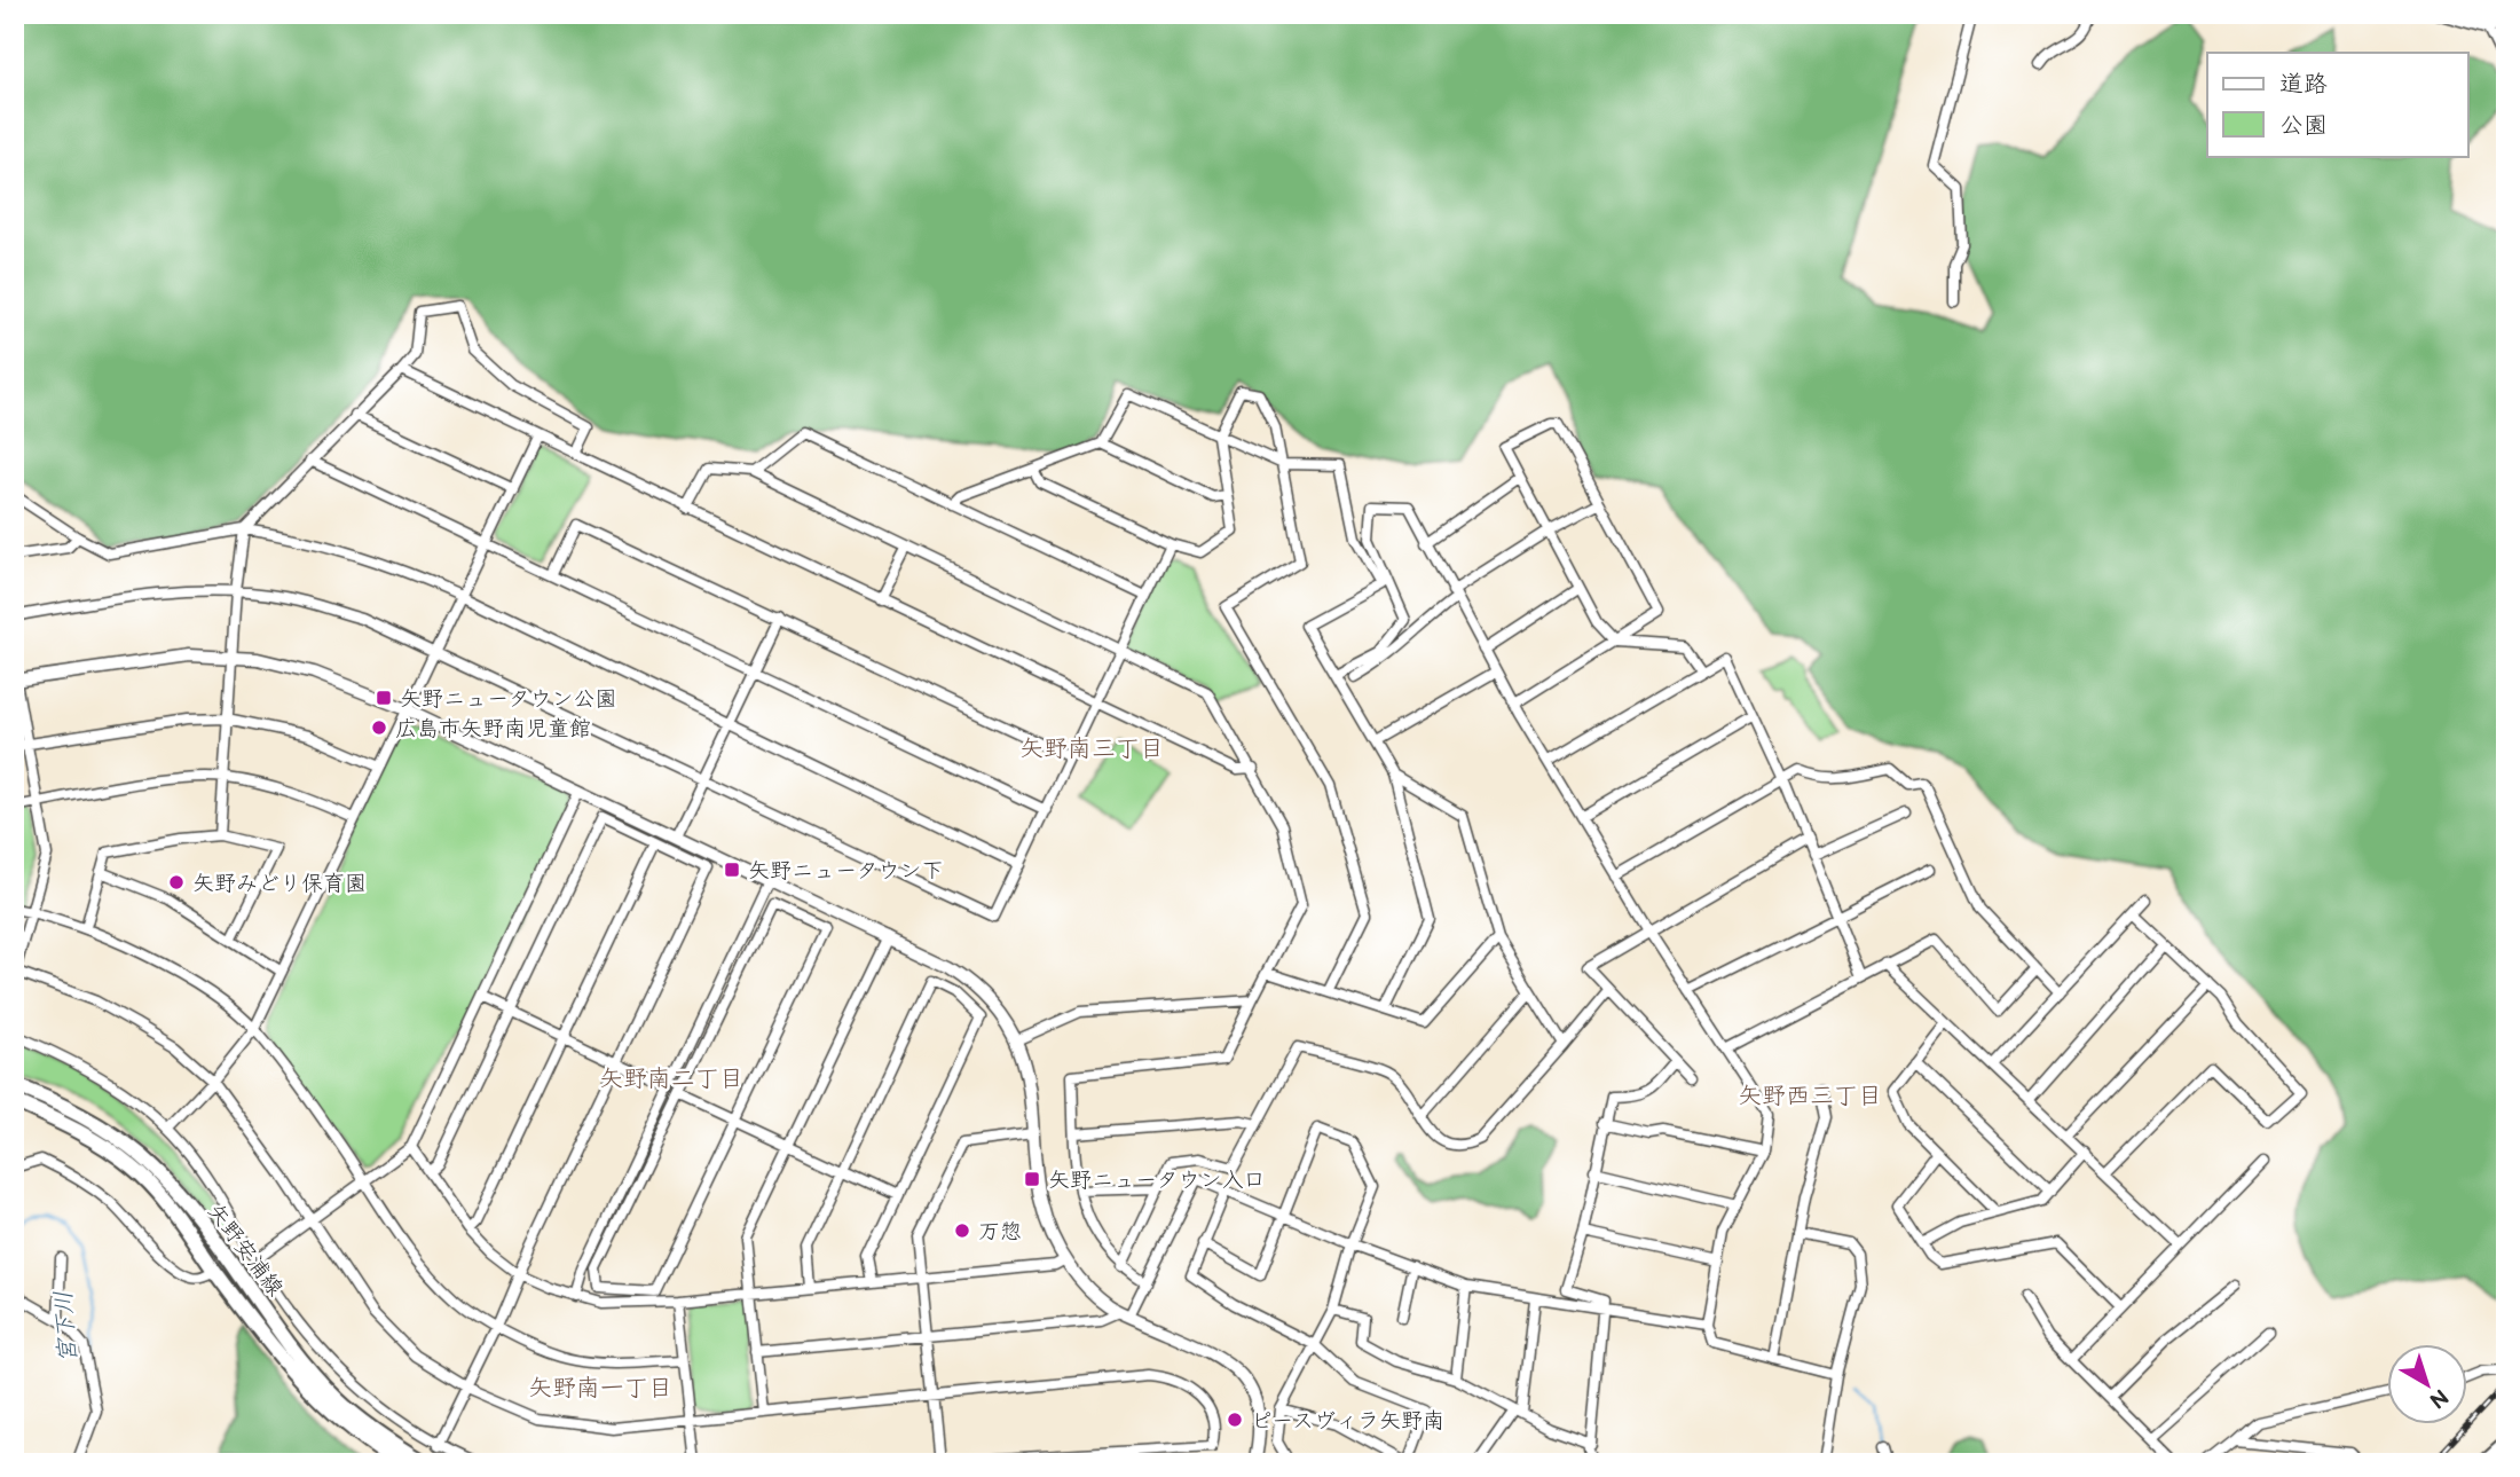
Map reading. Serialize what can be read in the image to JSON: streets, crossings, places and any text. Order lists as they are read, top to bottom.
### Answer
{
  "streets": {
    "main road": ["矢野安浦線"]
  },
  "districts": [
    "矢野南三丁目",
    "矢野南二丁目",
    "矢野西三丁目",
    "矢野南一丁目"
  ],
  "water": ["宮下川"],
  "places": {
    "transit": ["矢野ニュータウン公園", "矢野ニュータウン下", "矢野ニュータウン入口"],
    "other": [
      "広島市矢野南児童館",
      "矢野みどり保育園",
      "万惣",
      "ピースヴィラ矢野南"
    ]
  },
  "legend": ["道路", "公園"],
  "north": "bottom right"
}
